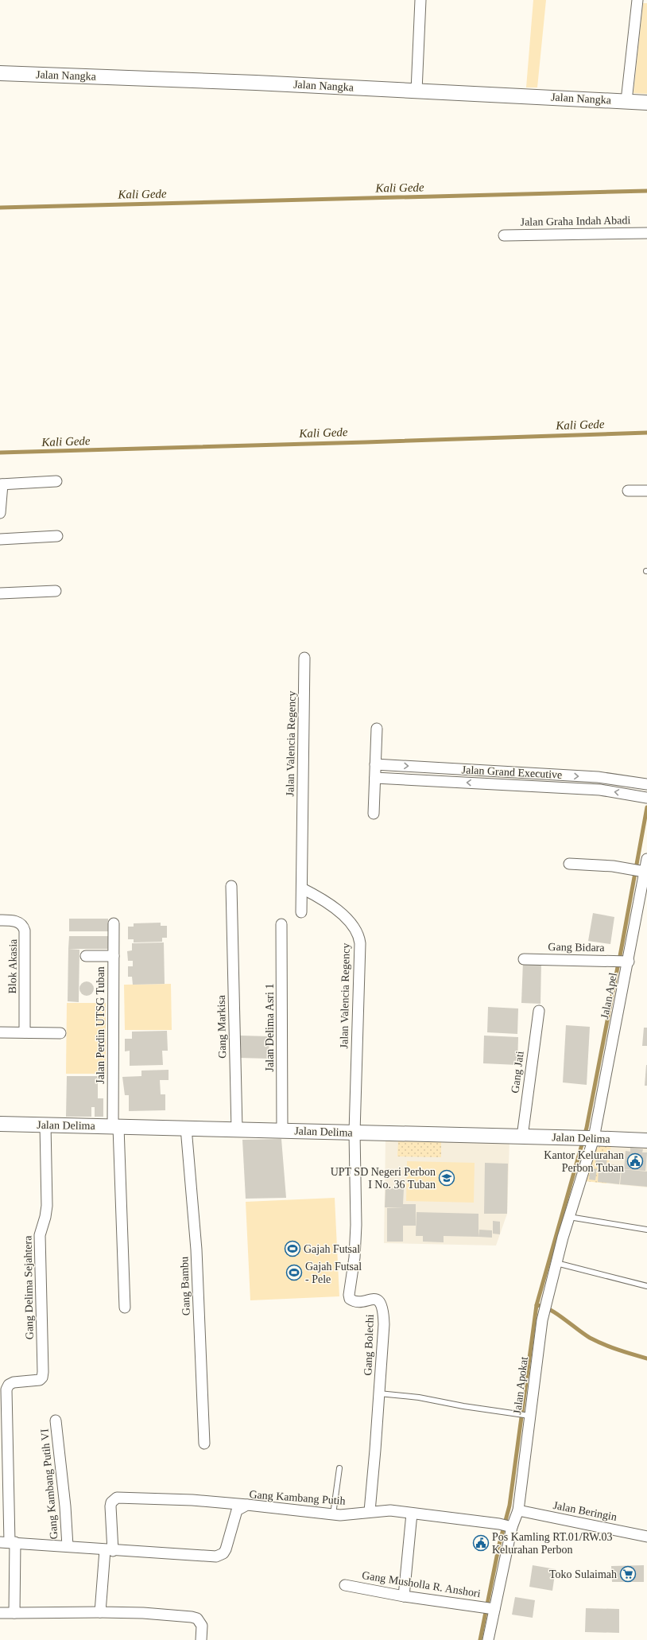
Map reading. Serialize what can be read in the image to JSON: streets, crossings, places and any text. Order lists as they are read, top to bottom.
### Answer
{
  "streets": {
    "street": [
      "Jalan Nangka",
      "Jalan Graha Indah Abadi",
      "Jalan Valencia Regency",
      "Jalan Grand Executive",
      "Gang Bidara",
      "Blok Akasia",
      "Jalan Apel",
      "Jalan Perdin UTSG Tuban",
      "Gang Markisa",
      "Jalan Delima Asri 1",
      "Gang Jati",
      "Jalan Delima",
      "Gang Bambu",
      "Gang Delima Sejahtera",
      "Gang Bolechi",
      "Jalan Apokat",
      "Gang Kambang Putih VI",
      "Gang Kambang Putih",
      "Jalan Beringin",
      "Gang Musholla R. Anshori"
    ]
  },
  "crossings": [
    ["Jalan Valencia Regency", "Jalan Delima"],
    ["Jalan Valencia Regency", "Gang Bolechi"],
    ["Gang Bidara", "Jalan Apel"],
    ["Jalan Apel", "Jalan Delima"],
    ["Jalan Apel", "Jalan Apokat"],
    ["Jalan Perdin UTSG Tuban", "Jalan Delima"],
    ["Gang Markisa", "Jalan Delima"],
    ["Jalan Delima Asri 1", "Jalan Delima"],
    ["Gang Jati", "Jalan Delima"],
    ["Jalan Delima", "Gang Bambu"],
    ["Jalan Delima", "Gang Delima Sejahtera"],
    ["Jalan Delima", "Gang Bolechi"],
    ["Jalan Delima", "Jalan Apokat"],
    ["Gang Delima Sejahtera", "Gang Kambang Putih"],
    ["Gang Bolechi", "Gang Kambang Putih"],
    ["Jalan Apokat", "Gang Kambang Putih"],
    ["Jalan Apokat", "Jalan Beringin"],
    ["Jalan Apokat", "Gang Musholla R. Anshori"],
    ["Gang Kambang Putih VI", "Gang Kambang Putih"]
  ],
  "water": ["Kali Gede"],
  "places": {
    "public building": ["Kantor Kelurahan Perbon Tuban", "Pos Kamling RT.01/RW.03 Kelurahan Perbon"],
    "school or university": ["UPT SD Negeri Perbon I No. 36 Tuban"],
    "sports": ["Gajah Futsal", "Gajah Futsal - Pele"],
    "supermarket": ["Toko Sulaimah"]
  }
}
